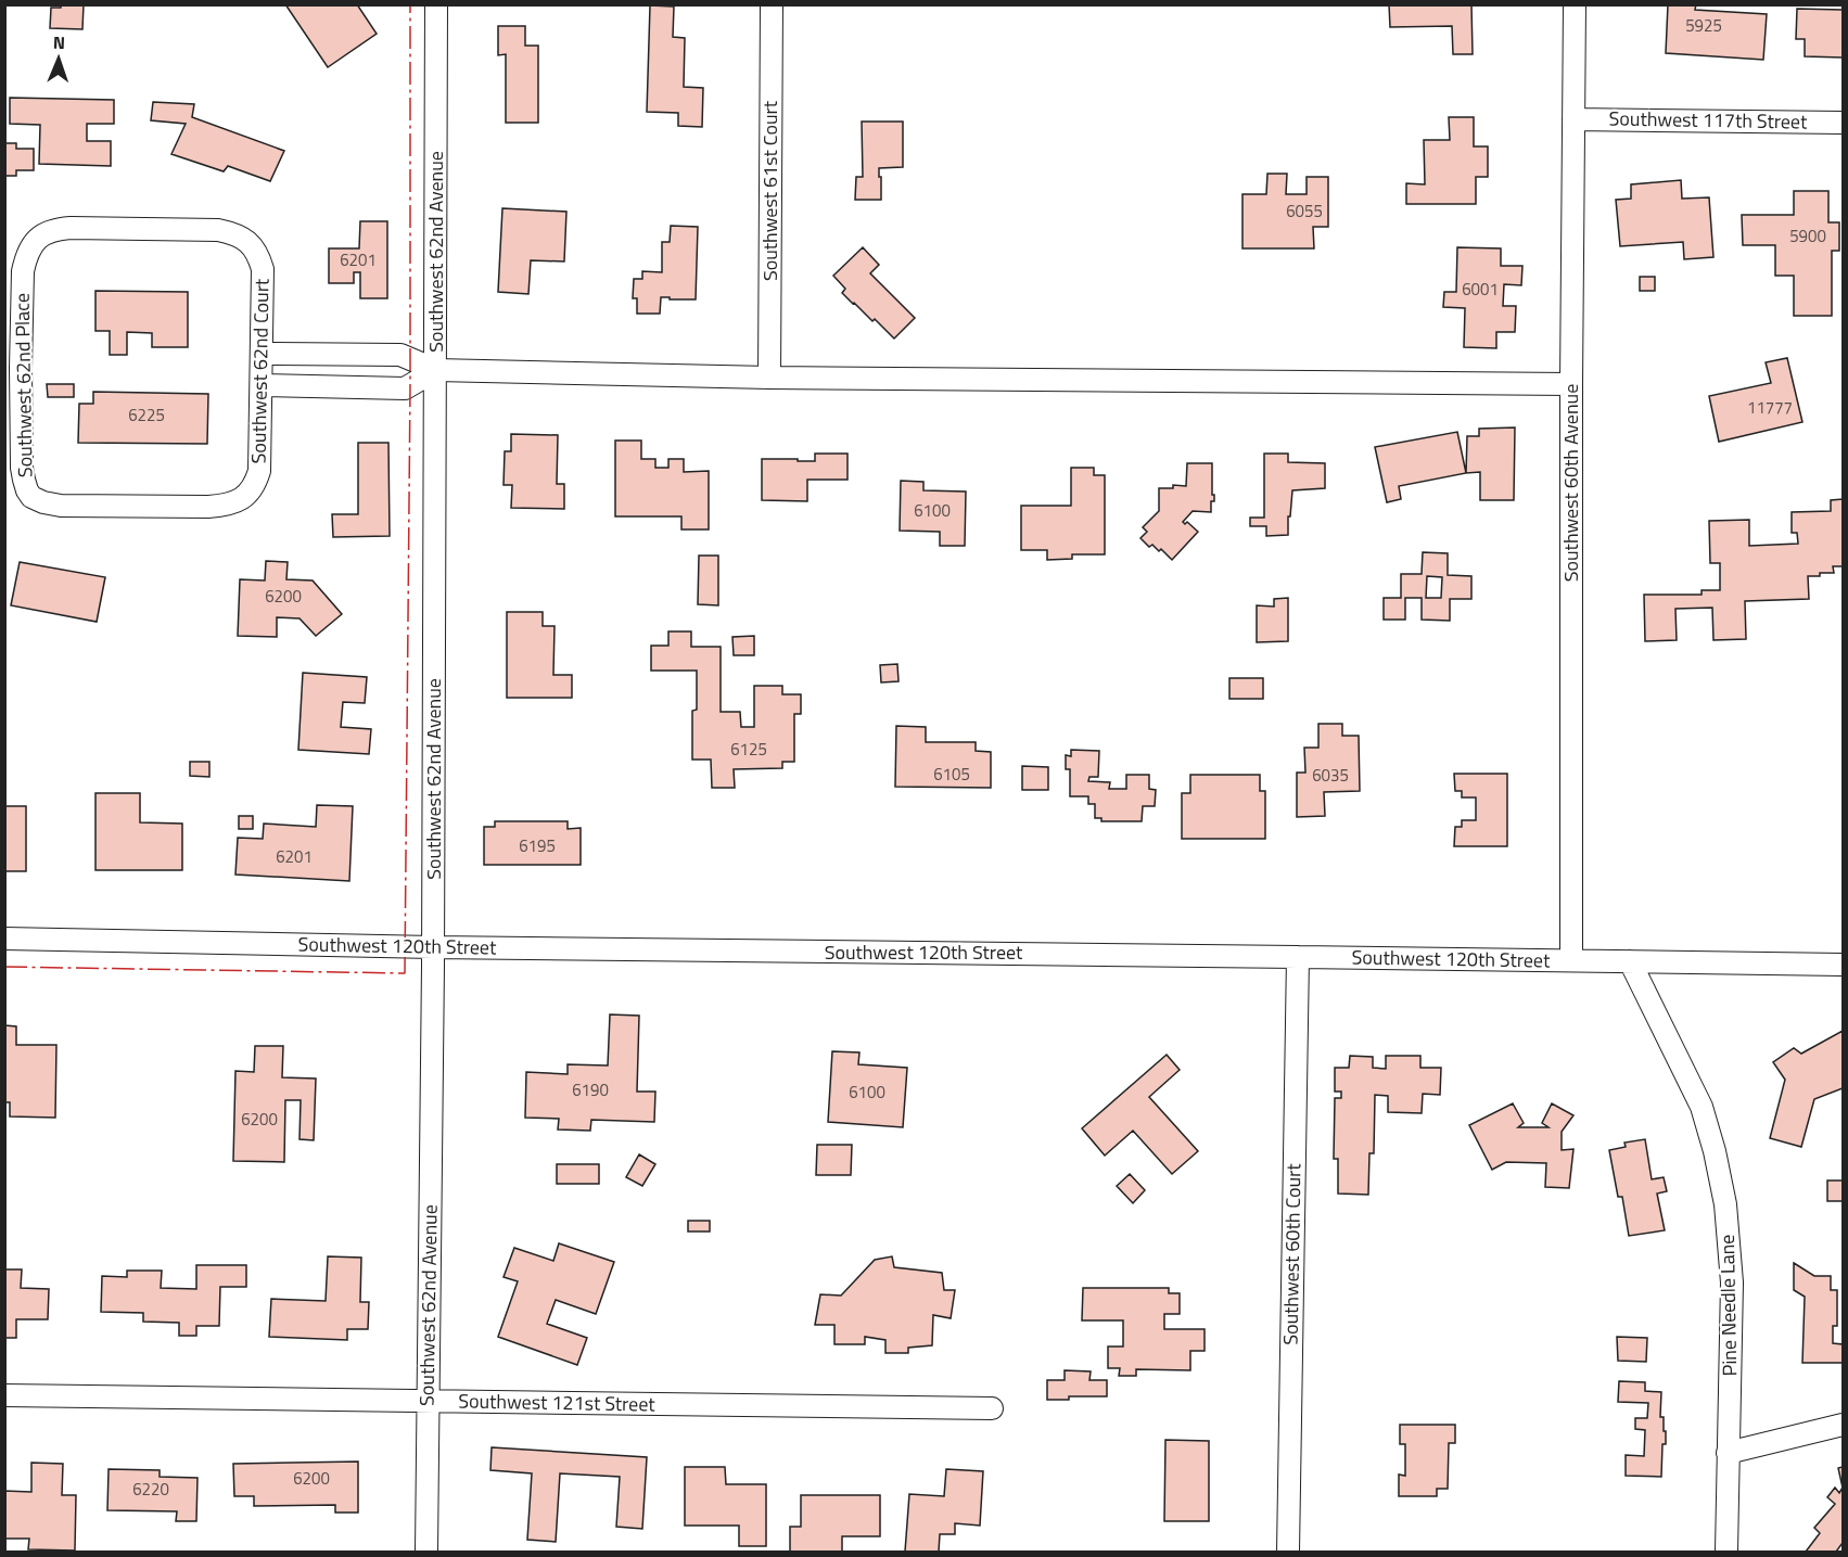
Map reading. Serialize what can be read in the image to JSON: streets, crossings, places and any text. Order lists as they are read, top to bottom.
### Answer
{
  "streets": {
    "street": [
      "Southwest 117th Street",
      "Southwest 61st Court",
      "Southwest 62nd Avenue",
      "Southwest 62nd Court",
      "Southwest 62nd Place",
      "Southwest 60th Avenue",
      "Southwest 120th Street",
      "Southwest 60th Court",
      "Pine Needle Lane",
      "Southwest 121st Street"
    ]
  },
  "crossings": [
    ["Southwest 117th Street", "Southwest 60th Avenue"],
    ["Southwest 62nd Avenue", "Southwest 120th Street"],
    ["Southwest 62nd Avenue", "Southwest 121st Street"],
    ["Southwest 62nd Court", "Southwest 62nd Place"],
    ["Southwest 60th Avenue", "Southwest 120th Street"],
    ["Southwest 120th Street", "Southwest 60th Court"],
    ["Southwest 120th Street", "Pine Needle Lane"]
  ],
  "house_numbers": [
    "5925",
    "6055",
    "5900",
    "6201",
    "6001",
    "11777",
    "6225",
    "6100",
    "6200",
    "6125",
    "6105",
    "6035",
    "6195",
    "6201",
    "6190",
    "6100",
    "6200",
    "6200",
    "6220"
  ],
  "north": "top"
}
